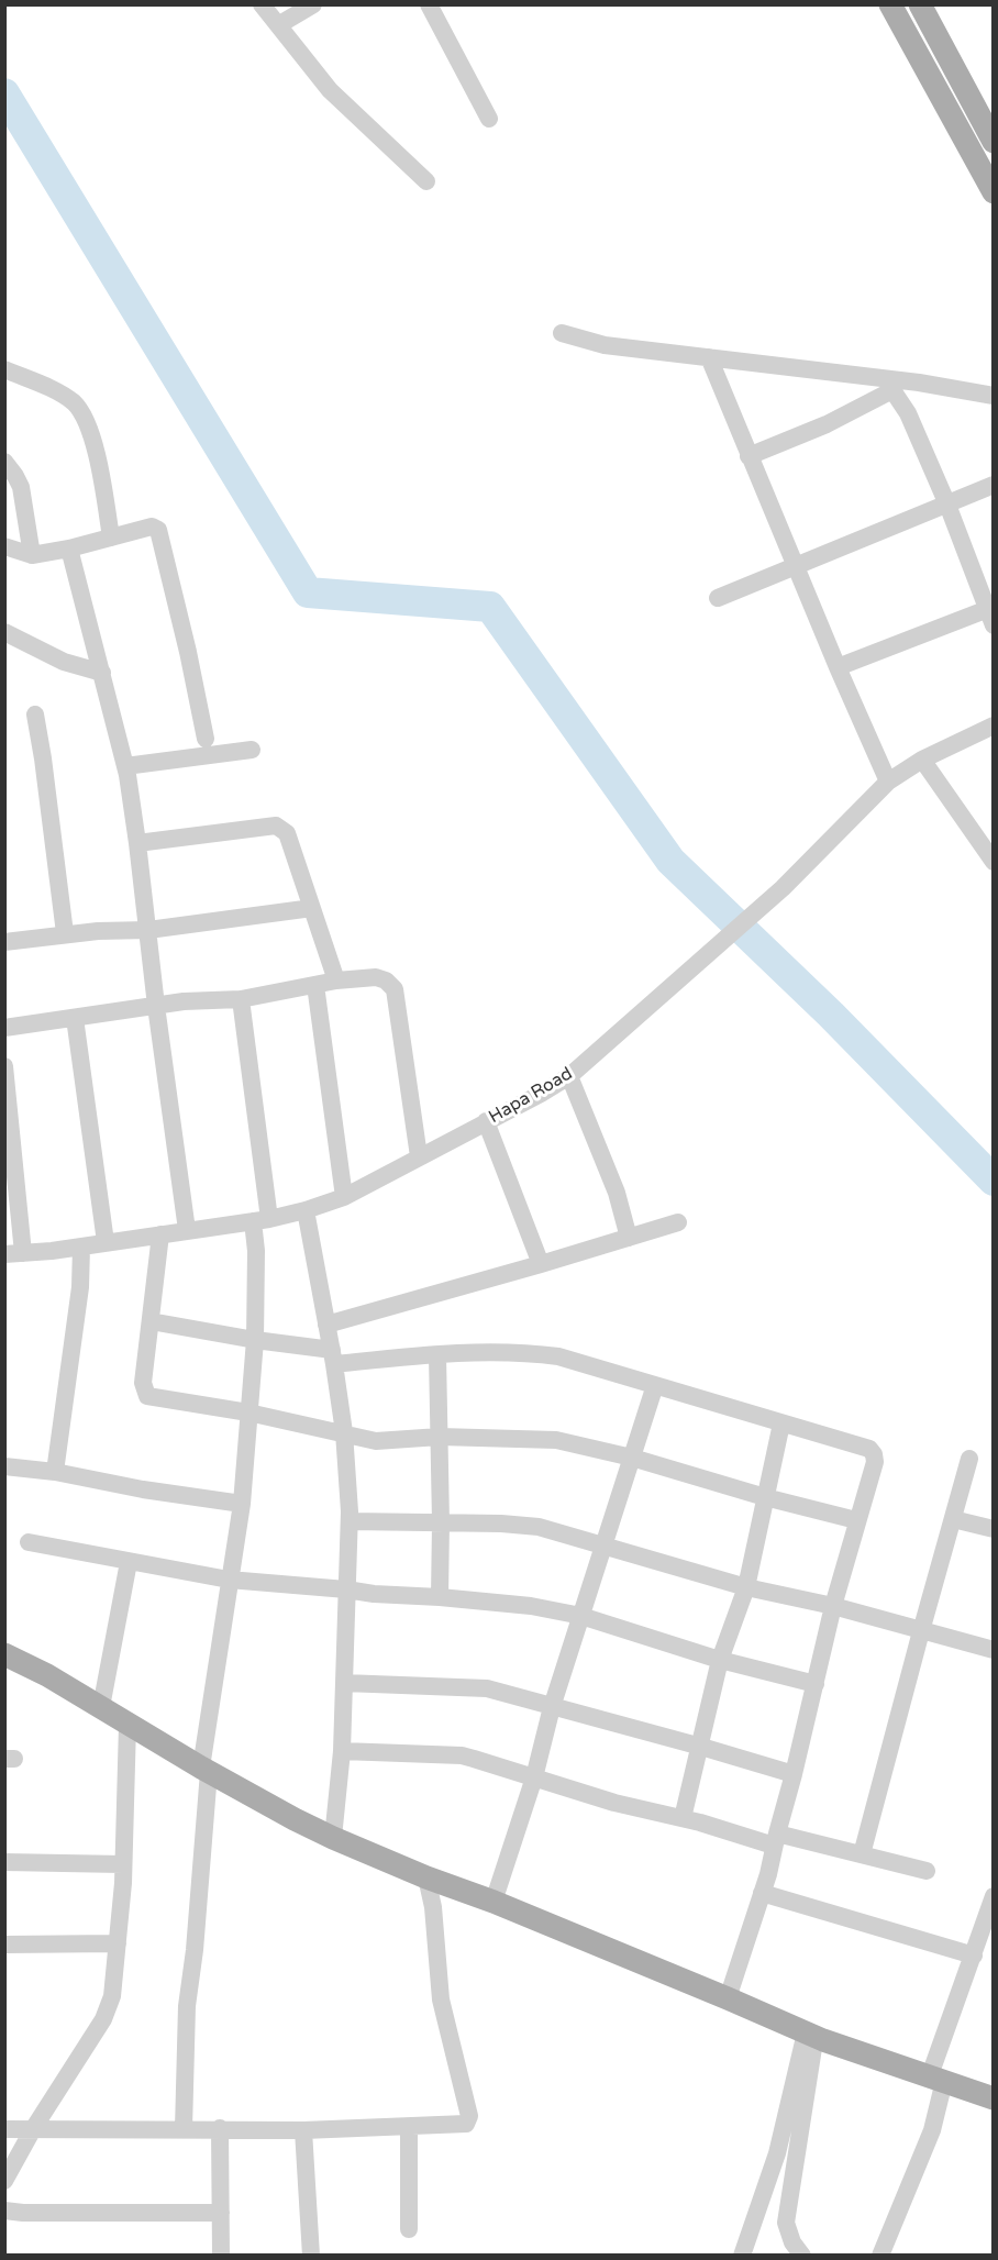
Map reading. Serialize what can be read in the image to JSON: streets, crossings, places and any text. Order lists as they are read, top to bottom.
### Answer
{
  "streets": {
    "street": ["Hapa Road"]
  }
}
